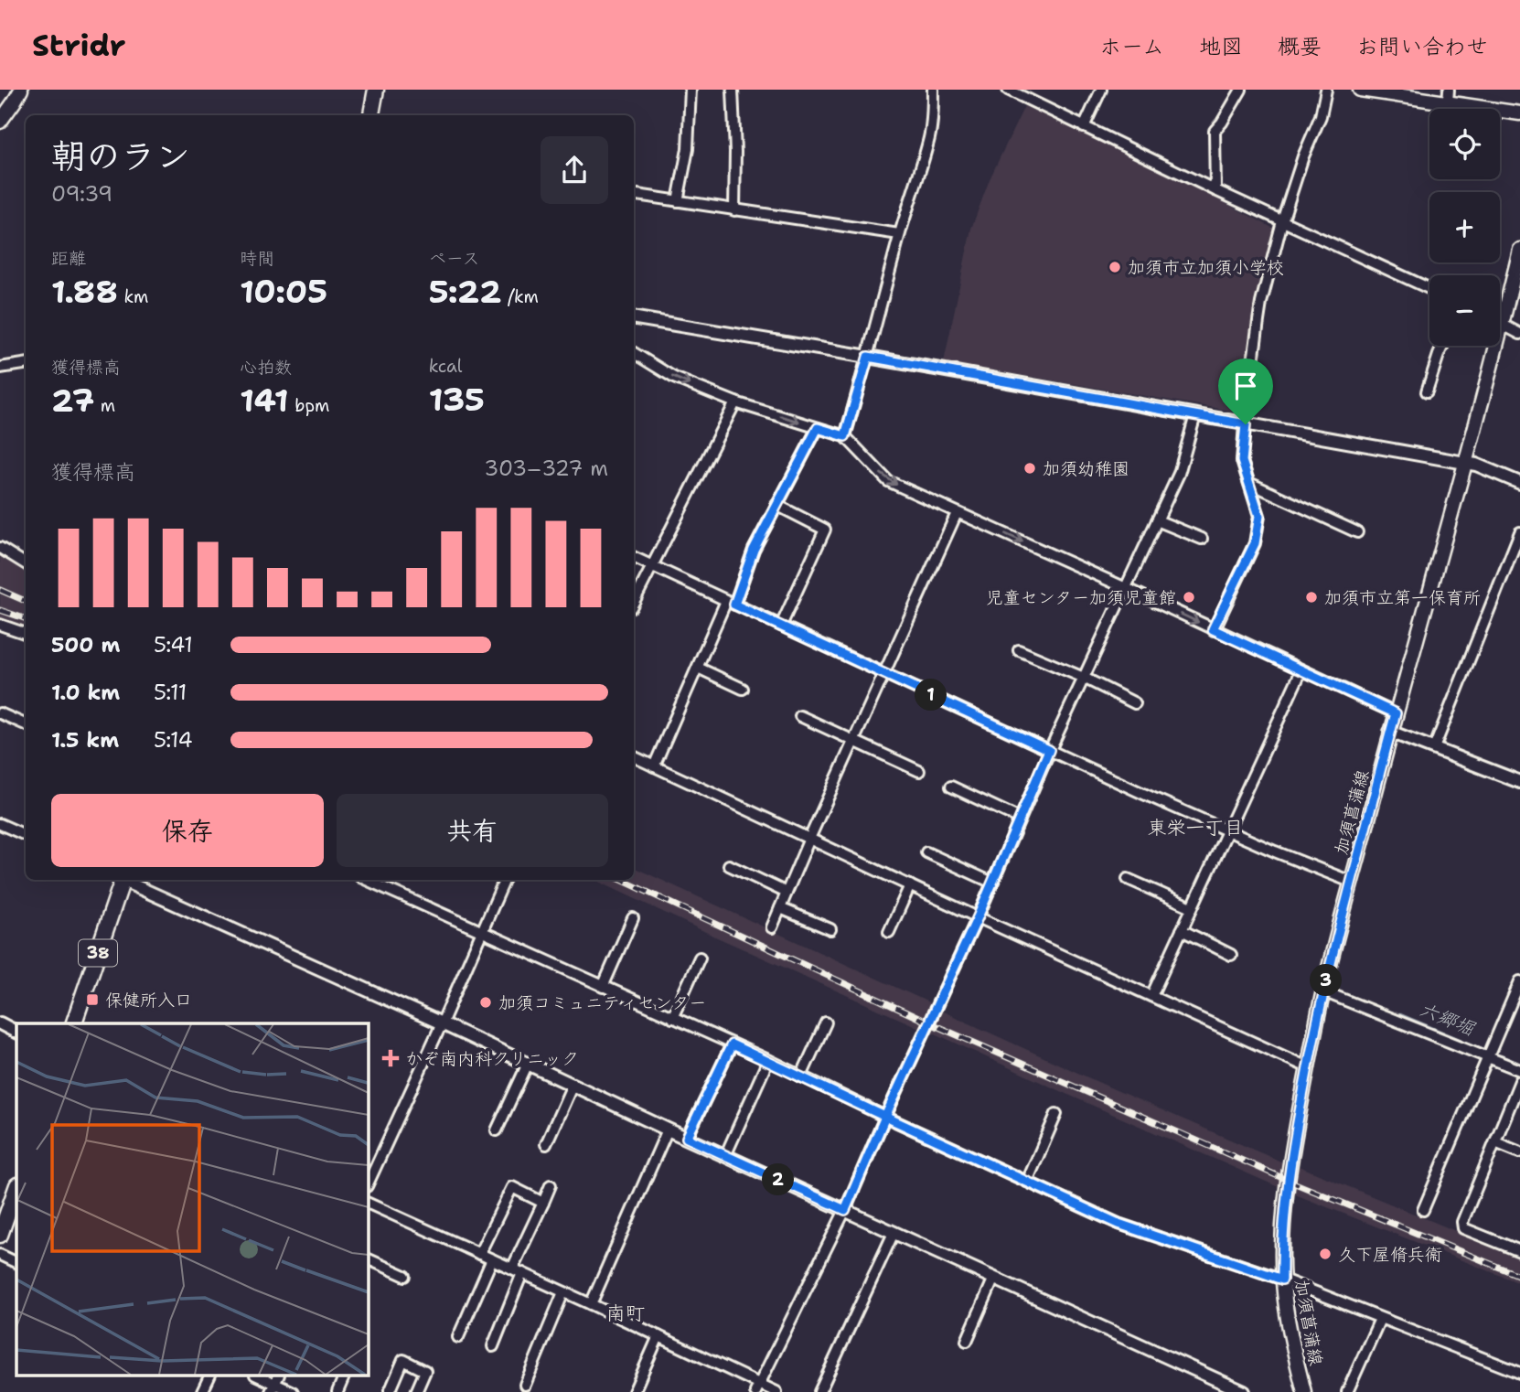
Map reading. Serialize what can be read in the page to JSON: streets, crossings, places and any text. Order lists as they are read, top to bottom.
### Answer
{
  "streets": {
    "main road": ["加須菖蒲線", "38"]
  },
  "districts": ["東栄一丁目", "南町"],
  "water": ["六郷堀"],
  "places": {
    "other": [
      "加須市立加須小学校",
      "加須幼稚園",
      "児童センター加須児童館",
      "加須市立第一保育所",
      "加須コミュニティセンター",
      "久下屋脩兵衞"
    ],
    "transit": ["保健所入口"],
    "health": ["かぞ南内科クリニック"]
  },
  "page": {
    "header": "Stridr",
    "nav": [
      "ホーム",
      "地図",
      "概要",
      "お問い合わせ"
    ],
    "map_buttons": ["+", "−"],
    "heading": ["朝のラン", "09:39"],
    "stats": [
      ["距離", "1.88 km"],
      ["時間", "10:05"],
      ["ペース", "5:22 /km"],
      ["獲得標高", "27 m"],
      ["心拍数", "141 bpm"],
      ["kcal", "135"]
    ],
    "chart": ["獲得標高", "303–327 m"],
    "list": [
      {
        "name": "500 m",
        "note": "5:41"
      },
      {
        "name": "1.0 km",
        "note": "5:11"
      },
      {
        "name": "1.5 km",
        "note": "5:14"
      }
    ],
    "pins": ["1", "3", "2"],
    "buttons": ["保存", "共有"]
  }
}
